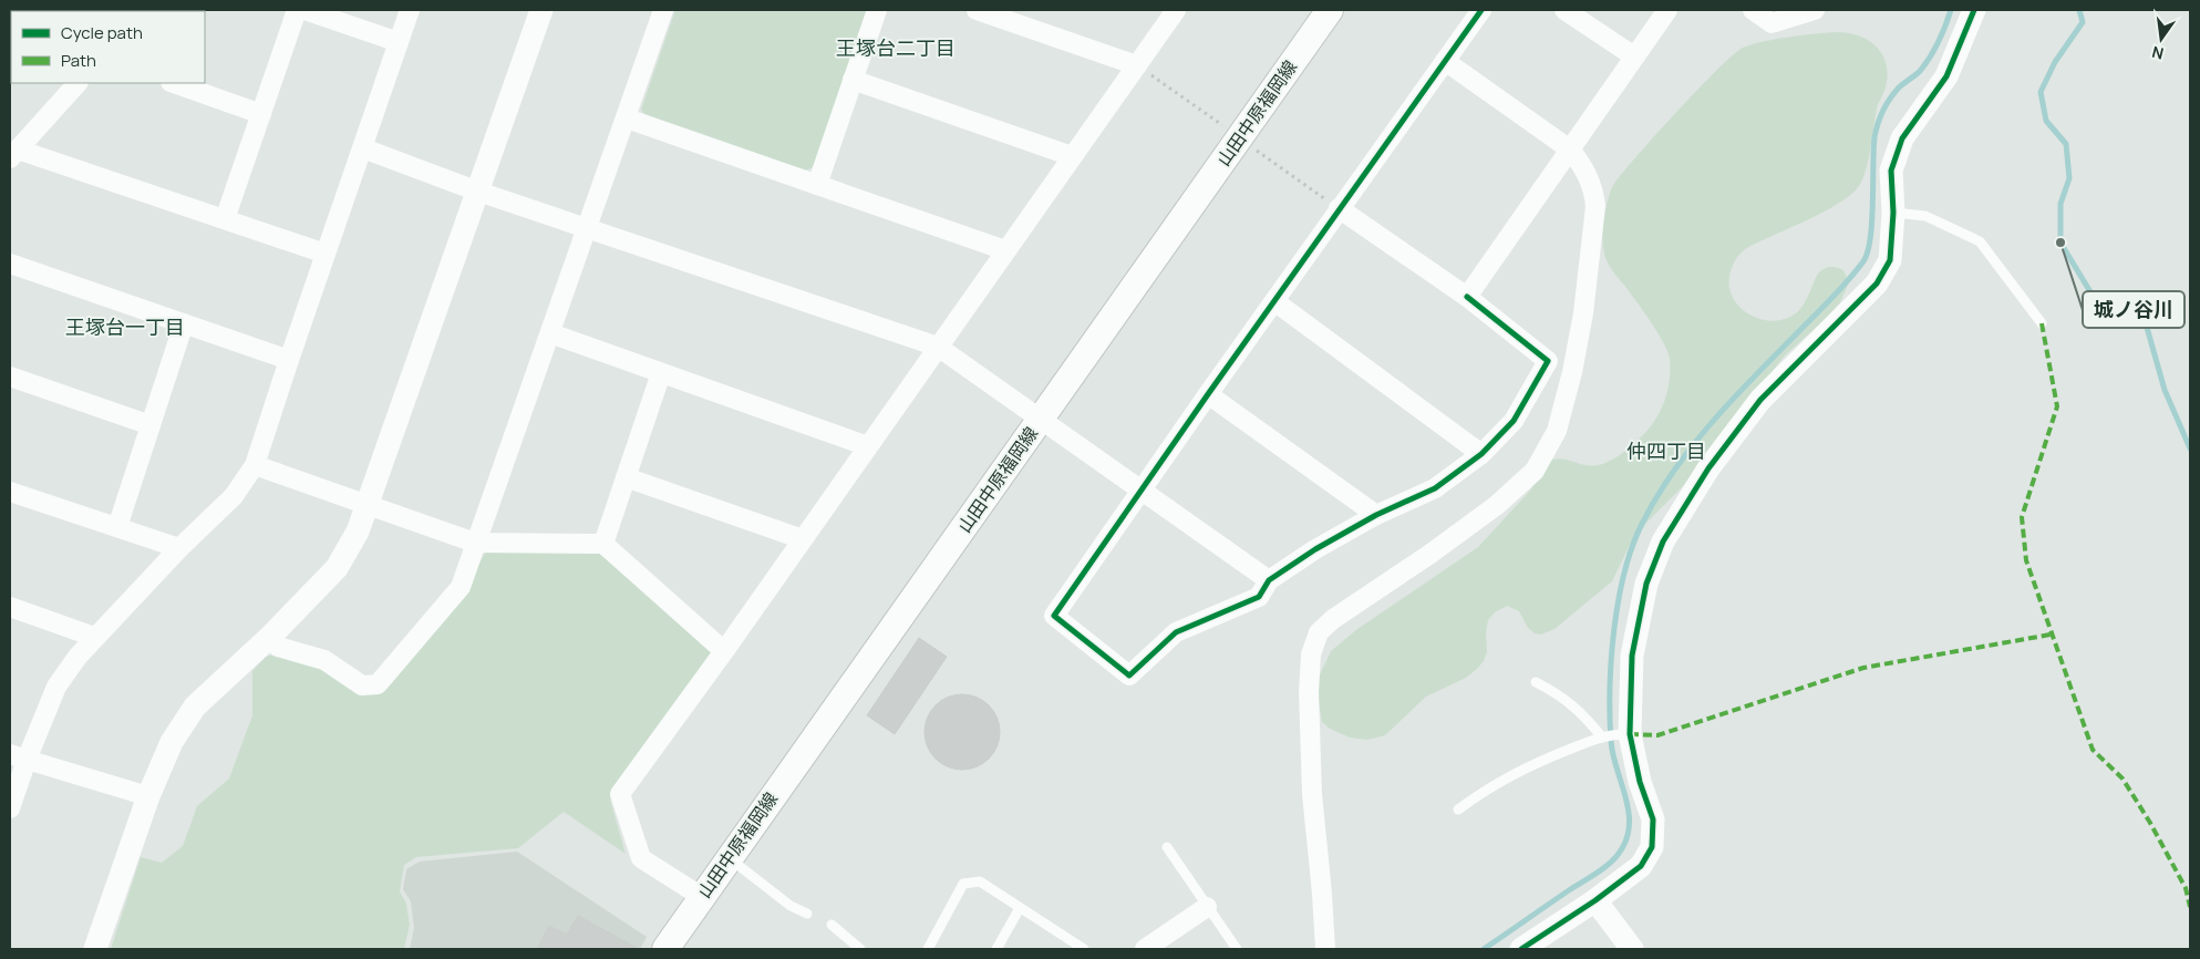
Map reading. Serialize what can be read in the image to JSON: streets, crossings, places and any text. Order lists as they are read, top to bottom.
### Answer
{
  "streets": {
    "main road": ["山田中原福岡線"]
  },
  "districts": ["王塚台二丁目", "王塚台一丁目", "仲四丁目"],
  "places": ["城ノ谷川"],
  "legend": ["Cycle path", "Path"],
  "north": "bottom"
}
